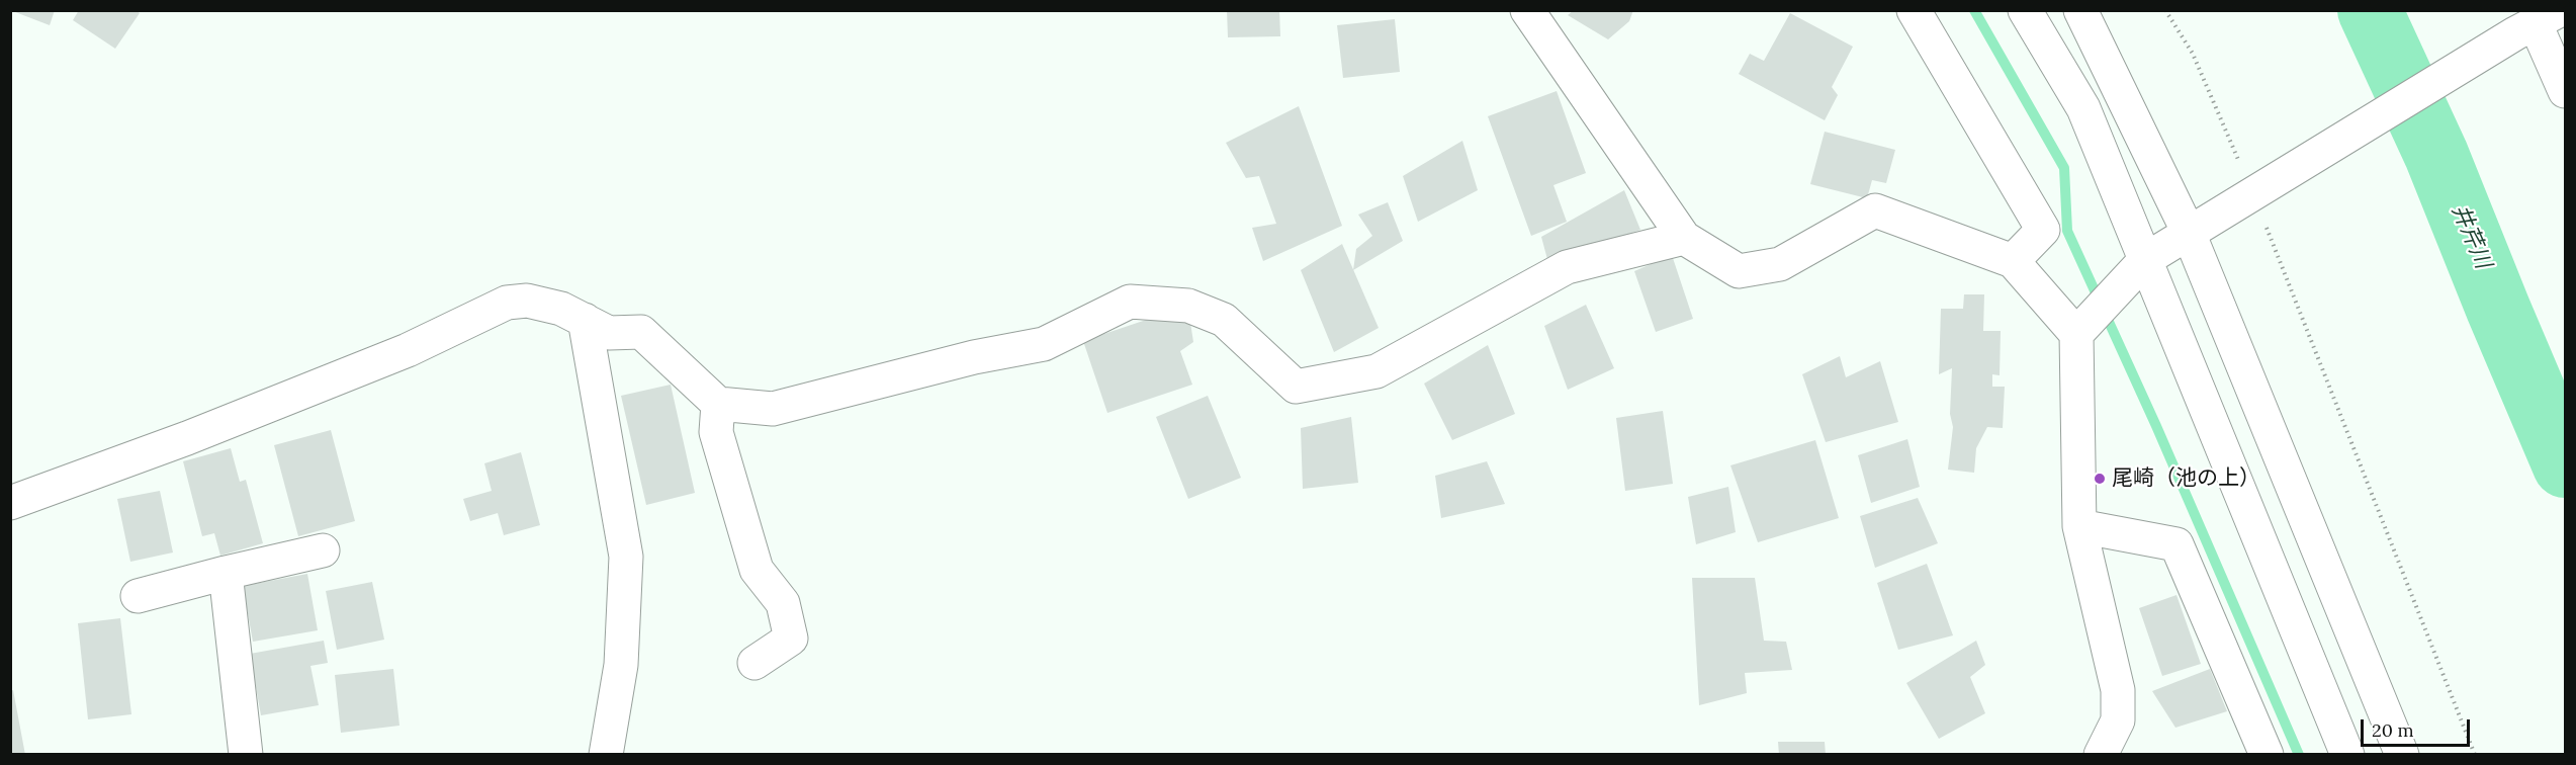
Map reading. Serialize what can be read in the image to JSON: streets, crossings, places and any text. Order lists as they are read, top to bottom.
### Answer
{
  "water": ["井芹川"],
  "places": ["尾崎（池の上）"],
  "scale_bar": "20 m"
}
